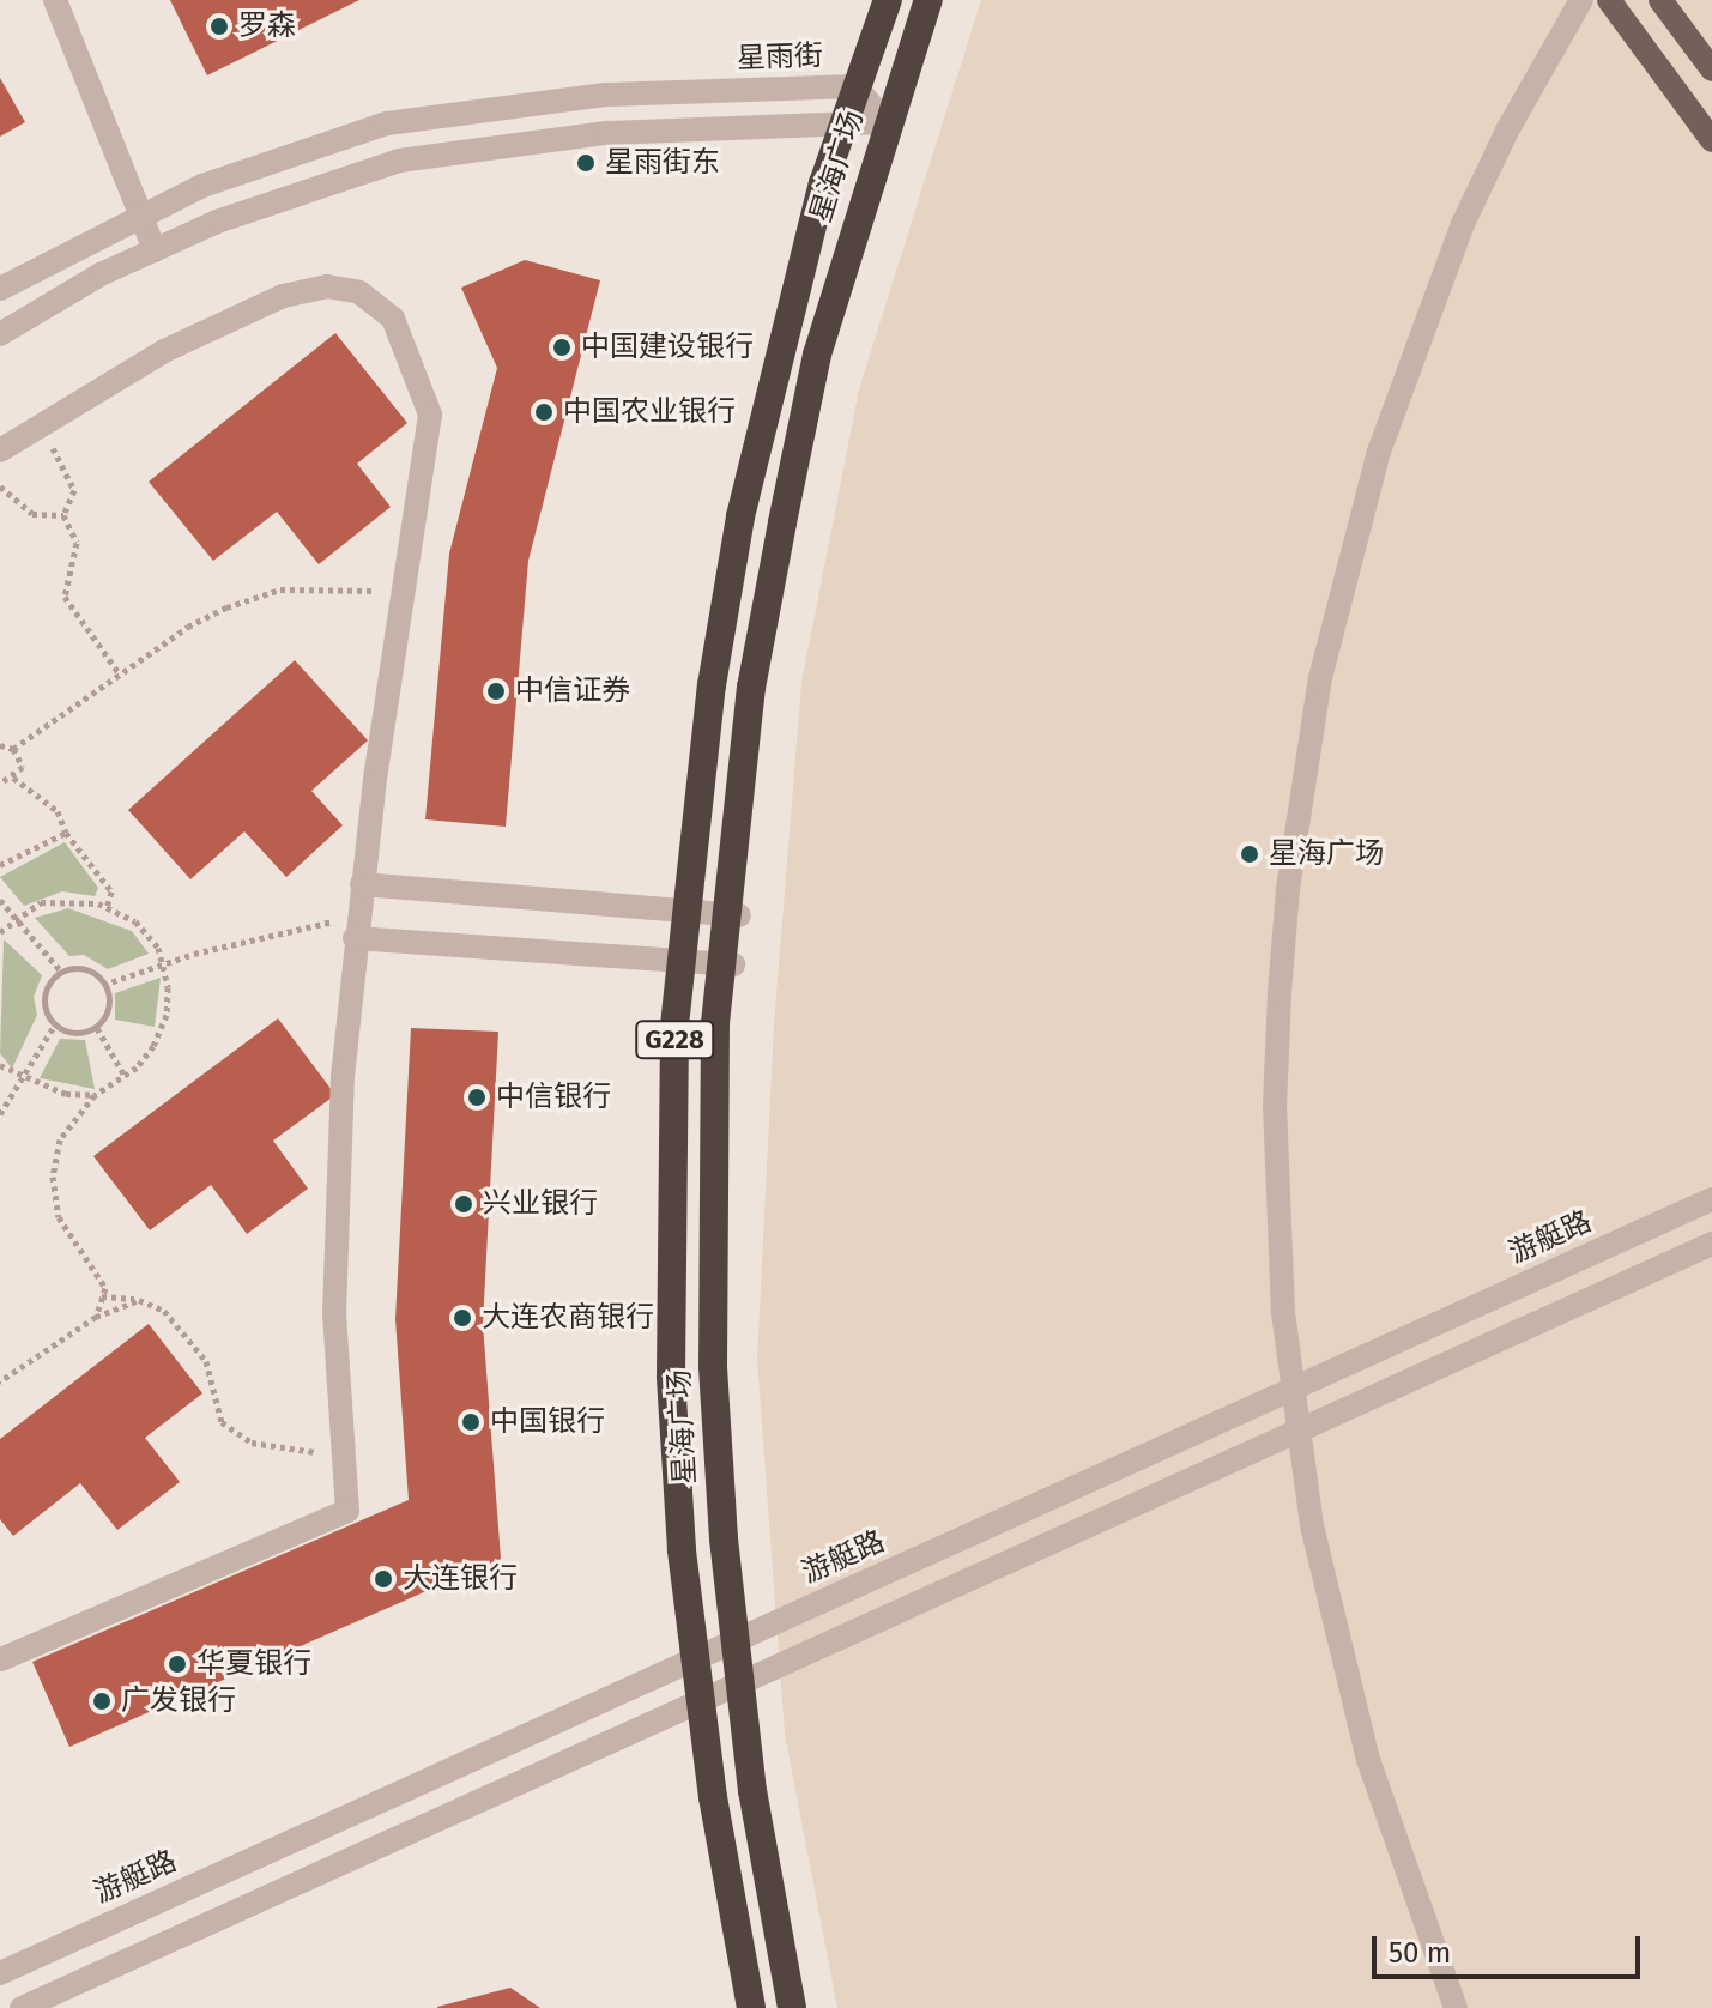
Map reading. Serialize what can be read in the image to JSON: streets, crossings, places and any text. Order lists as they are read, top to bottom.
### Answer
{
  "streets": {
    "highway": ["星海广场", "G228"],
    "street": ["星雨街", "游艇路"]
  },
  "crossings": [
    ["星雨街", "星海广场"],
    ["星海广场", "游艇路"]
  ],
  "places": [
    "罗森",
    "星雨街东",
    "中国建设银行",
    "中国农业银行",
    "中信证券",
    "星海广场",
    "中信银行",
    "兴业银行",
    "大连农商银行",
    "中国银行",
    "大连银行",
    "华夏银行",
    "广发银行"
  ],
  "scale_bar": "50 m"
}
